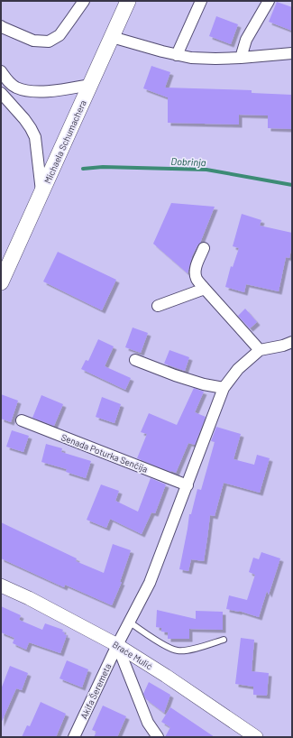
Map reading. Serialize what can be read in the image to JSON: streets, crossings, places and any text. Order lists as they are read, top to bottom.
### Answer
{
  "streets": {
    "main road": ["Michaela Schumachera"],
    "street": ["Senada Poturka Senčija", "Braće Mulić", "Akifa Šeremeta"]
  },
  "crossings": [
    ["Braće Mulić", "Akifa Šeremeta"]
  ],
  "water": ["Dobrinja"]
}
